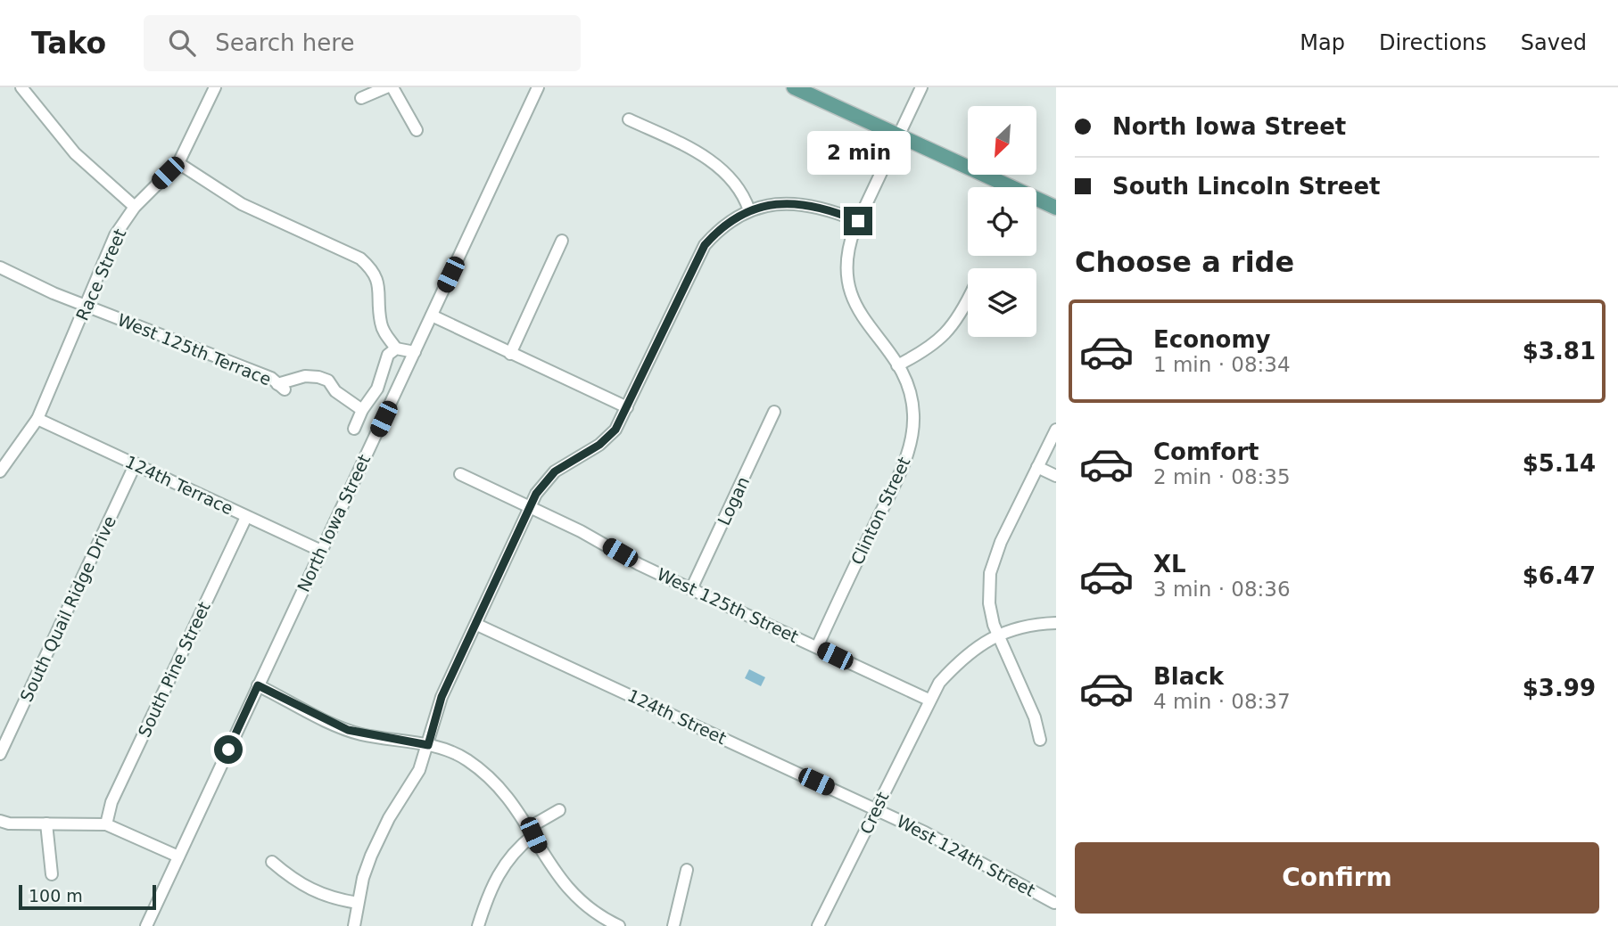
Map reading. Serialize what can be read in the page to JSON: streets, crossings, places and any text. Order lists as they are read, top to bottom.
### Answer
{
  "streets": {
    "street": [
      "Race Street",
      "West 125th Terrace",
      "124th Terrace",
      "Logan",
      "Clinton Street",
      "North Iowa Street",
      "West 125th Street",
      "South Quail Ridge Drive",
      "South Pine Street",
      "124th Street",
      "Crest",
      "West 124th Street"
    ]
  },
  "crossings": [
    ["Race Street", "West 125th Terrace"],
    ["Race Street", "124th Terrace"],
    ["124th Terrace", "North Iowa Street"],
    ["124th Terrace", "South Quail Ridge Drive"],
    ["124th Terrace", "South Pine Street"],
    ["Logan", "West 125th Street"],
    ["Clinton Street", "West 125th Street"],
    ["West 125th Street", "Crest"],
    ["124th Street", "Crest"],
    ["124th Street", "West 124th Street"],
    ["Crest", "West 124th Street"]
  ],
  "scale_bar": "100 m",
  "north": "bottom left",
  "page": {
    "header": "Tako",
    "search": "Search here",
    "nav": ["Map", "Directions", "Saved"],
    "banner": ["North Iowa Street", "South Lincoln Street"],
    "bubble": "2 min",
    "heading": "Choose a ride",
    "list": [
      {
        "name": "Economy",
        "note": "1 min · 08:34",
        "value": "$3.81"
      },
      {
        "name": "Comfort",
        "note": "2 min · 08:35",
        "value": "$5.14"
      },
      {
        "name": "XL",
        "note": "3 min · 08:36",
        "value": "$6.47"
      },
      {
        "name": "Black",
        "note": "4 min · 08:37",
        "value": "$3.99"
      }
    ],
    "buttons": "Confirm",
    "scale": "100 m"
  }
}
